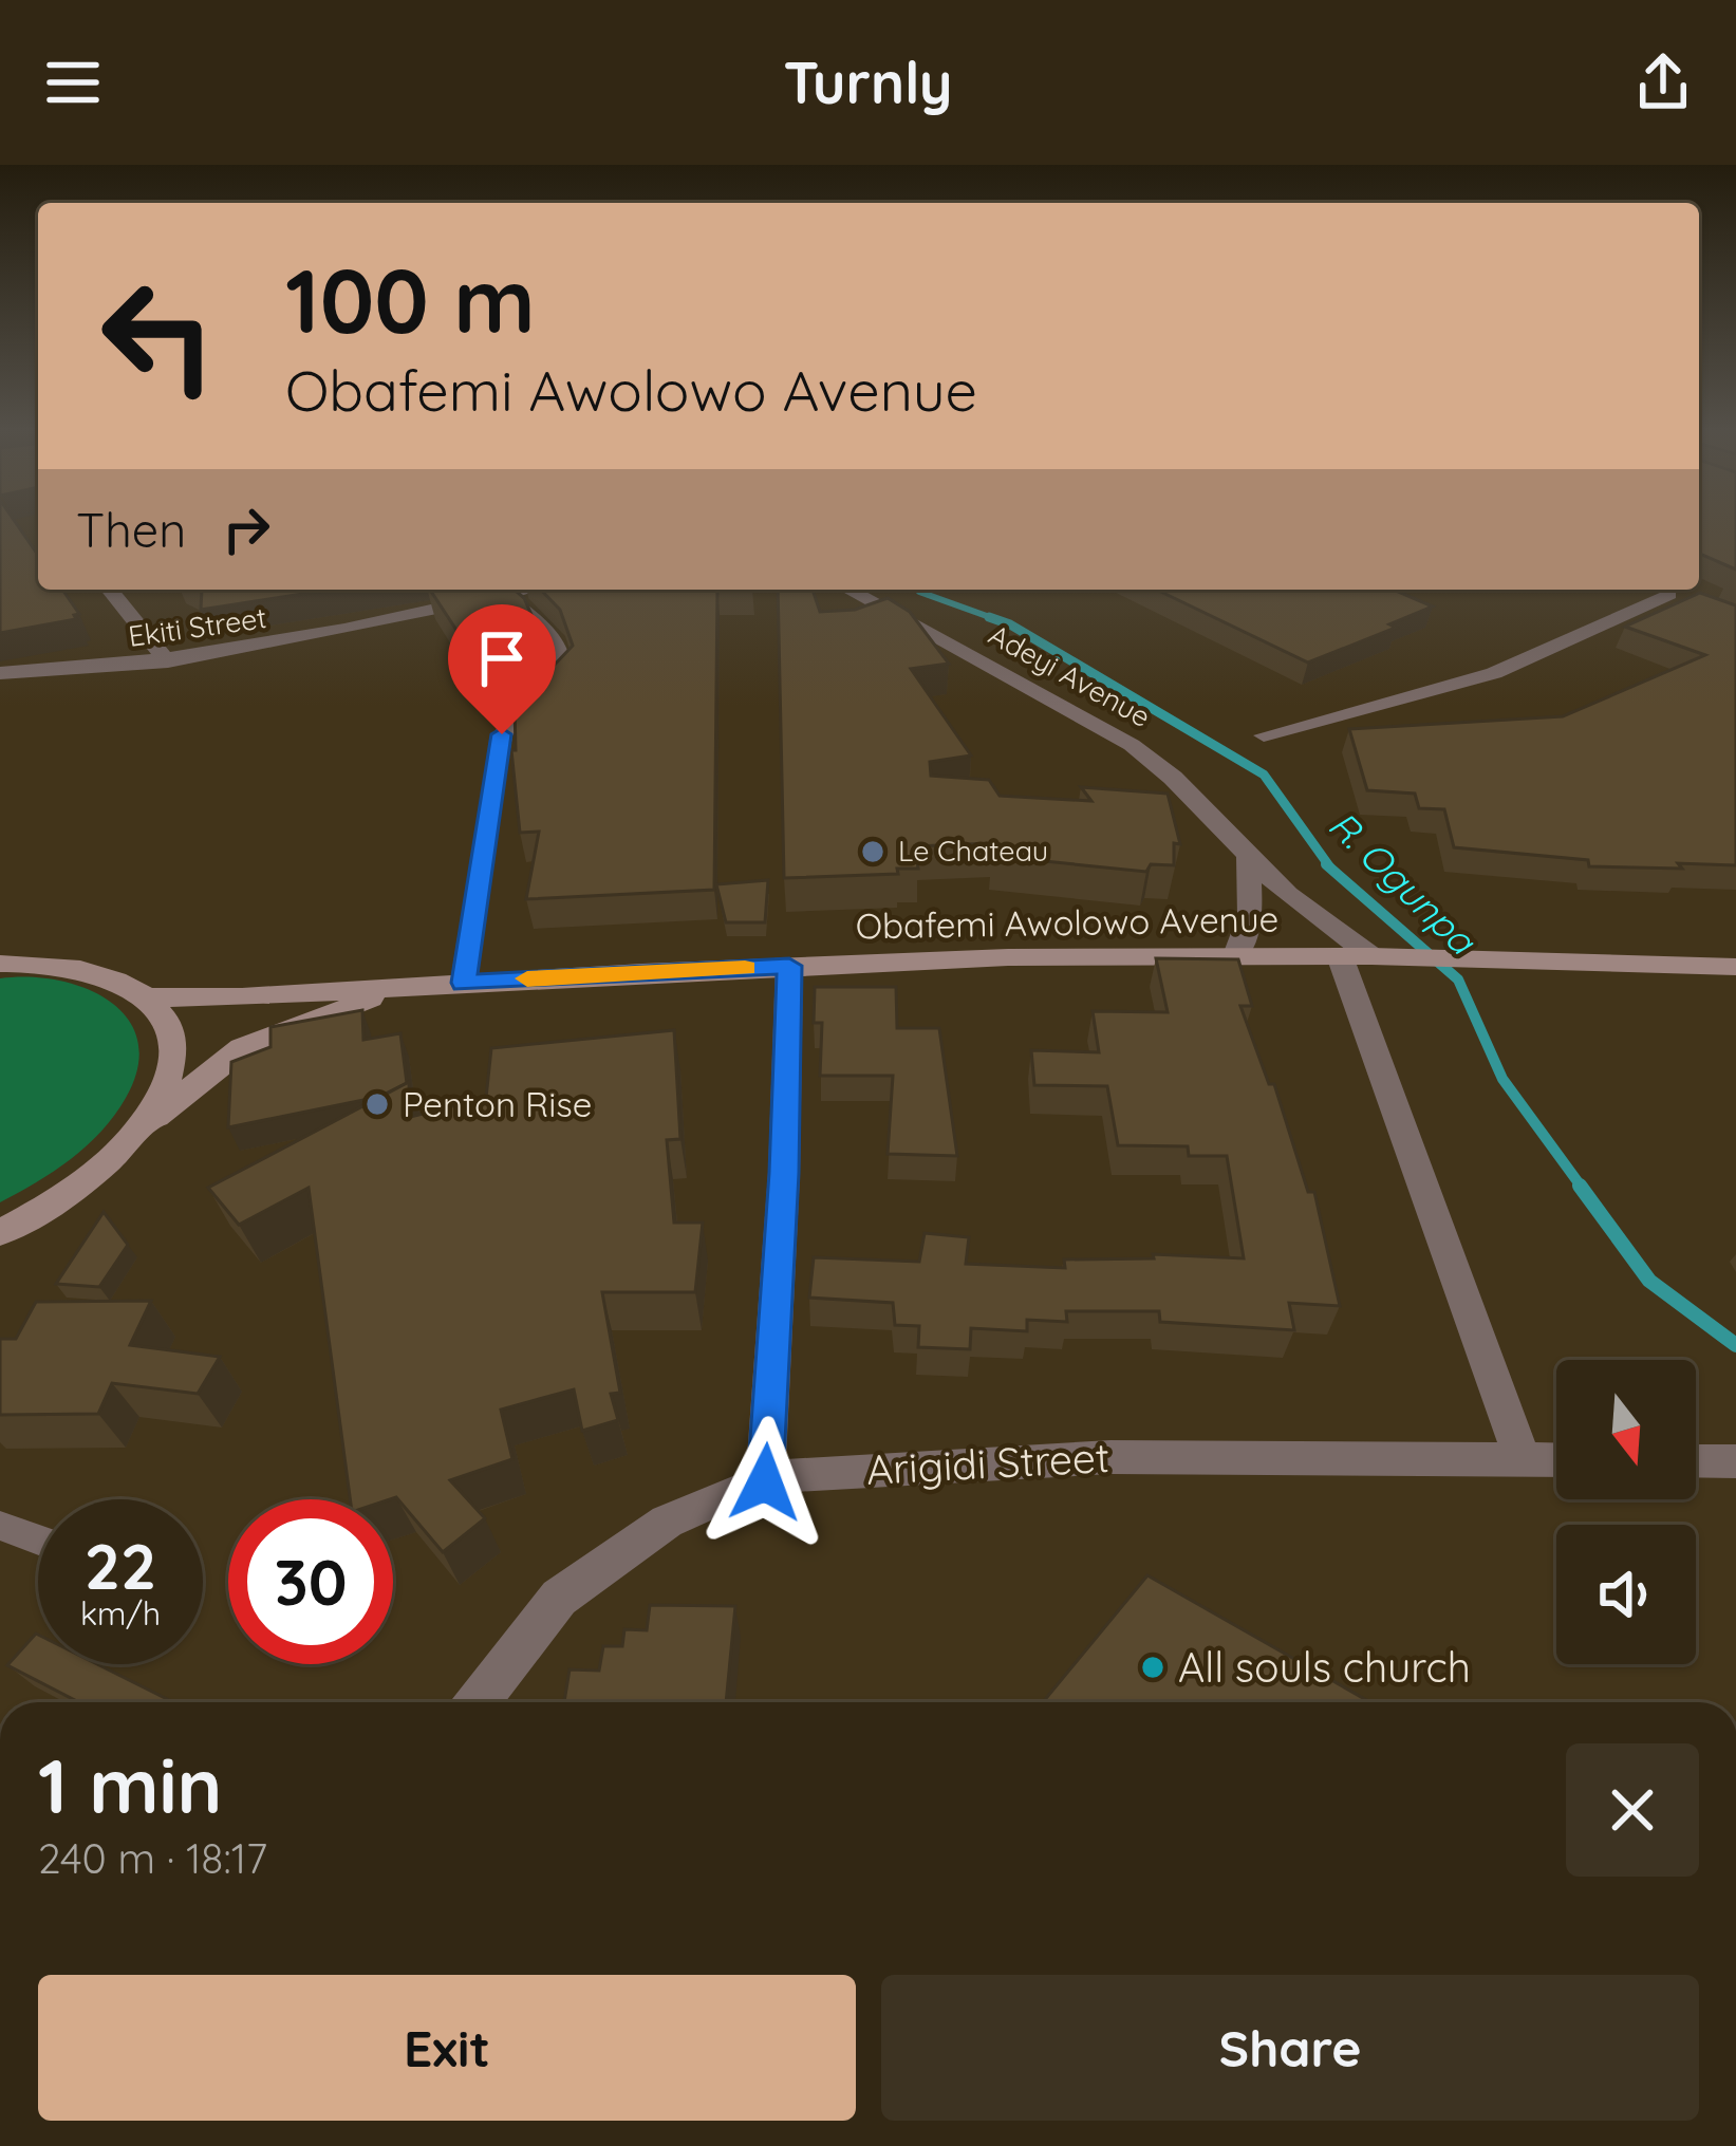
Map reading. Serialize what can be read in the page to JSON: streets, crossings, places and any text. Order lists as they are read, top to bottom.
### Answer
{
  "streets": {
    "main road": ["Obafemi Awolowo Avenue"],
    "street": ["Ekiti Street", "Adeyi Avenue", "Arigidi Street"]
  },
  "crossings": [
    ["Adeyi Avenue", "Obafemi Awolowo Avenue"]
  ],
  "water": ["R. Ogunpa"],
  "places": ["Le Chateau", "Penton Rise", "All souls church"],
  "north": "bottom",
  "page": {
    "header": "Turnly",
    "turn": ["100 m", "Obafemi Awolowo Avenue"],
    "then": "Then",
    "speed": "22 km/h",
    "limit": "30",
    "heading": ["1 min", "240 m · 18:17"],
    "buttons": ["Exit", "Share"]
  }
}
